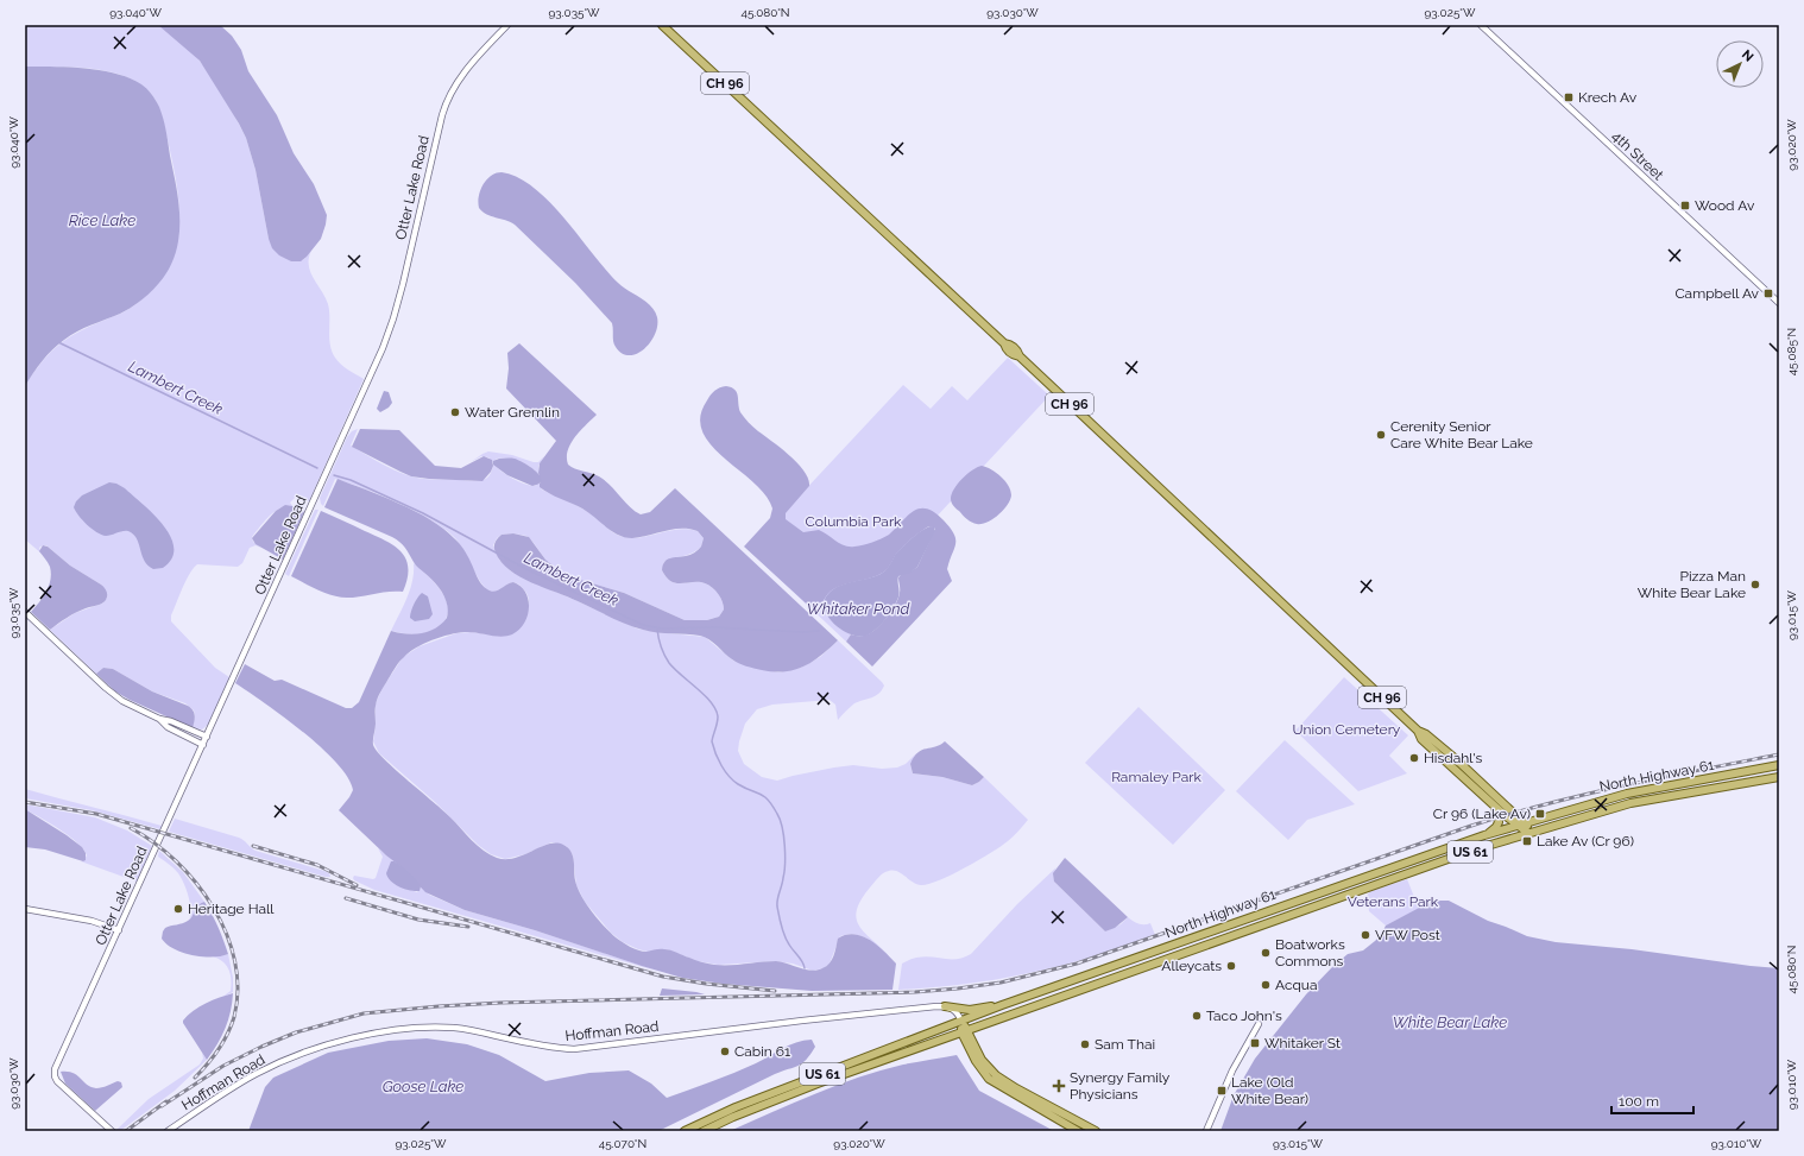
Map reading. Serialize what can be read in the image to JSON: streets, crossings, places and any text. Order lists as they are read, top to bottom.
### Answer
{
  "streets": {
    "main road": ["CH 96", "North Highway 61", "US 61"],
    "street": ["4th Street", "Otter Lake Road", "Hoffman Road"]
  },
  "crossings": [
    ["CH 96", "North Highway 61"],
    ["North Highway 61", "US 61"]
  ],
  "water": [
    "Rice Lake",
    "Lambert Creek",
    "Whitaker Pond",
    "White Bear Lake",
    "Goose Lake"
  ],
  "parks": [
    "Columbia Park",
    "Union Cemetery",
    "Ramaley Park",
    "Veterans Park"
  ],
  "places": {
    "transit": [
      "Krech Av",
      "Wood Av",
      "Campbell Av",
      "Cr 96 (Lake Av)",
      "Lake Av (Cr 96)",
      "Whitaker St",
      "Lake (Old White Bear)"
    ],
    "other": [
      "Water Gremlin",
      "Cerenity Senior Care White Bear Lake",
      "Pizza Man White Bear Lake",
      "Hisdahl's",
      "Heritage Hall",
      "VFW Post",
      "Boatworks Commons",
      "Alleycats",
      "Acqua",
      "Taco John's",
      "Sam Thai",
      "Cabin 61"
    ],
    "health": ["Synergy Family Physicians"]
  },
  "scale_bar": "100 m",
  "north": "top right",
  "coordinates": [
    "93.040°W",
    "93.035°W",
    "45.080°N",
    "93.030°W",
    "93.025°W",
    "93.020°W",
    "45.085°N",
    "93.015°W",
    "93.010°W",
    "45.070°N"
  ]
}
